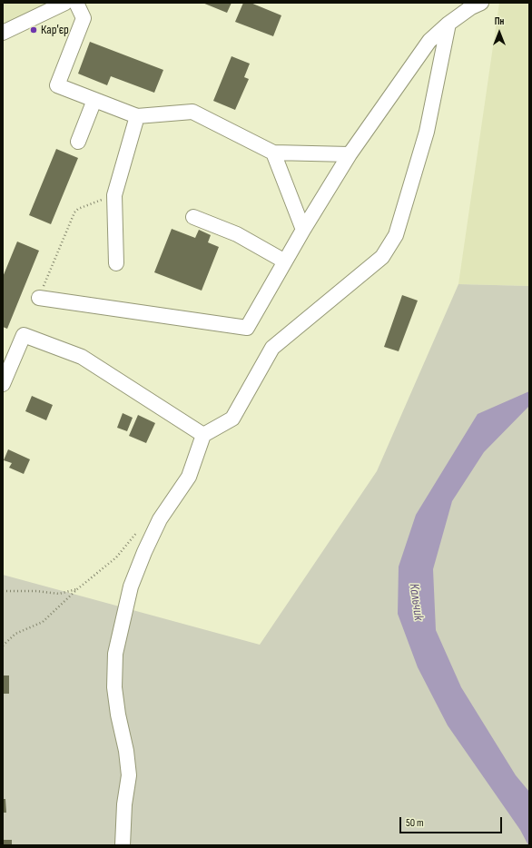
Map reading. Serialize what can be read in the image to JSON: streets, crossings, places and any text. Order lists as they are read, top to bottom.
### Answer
{
  "water": ["Кальчик"],
  "places": ["Кар'єр"],
  "scale_bar": "50 m",
  "north": "top"
}
